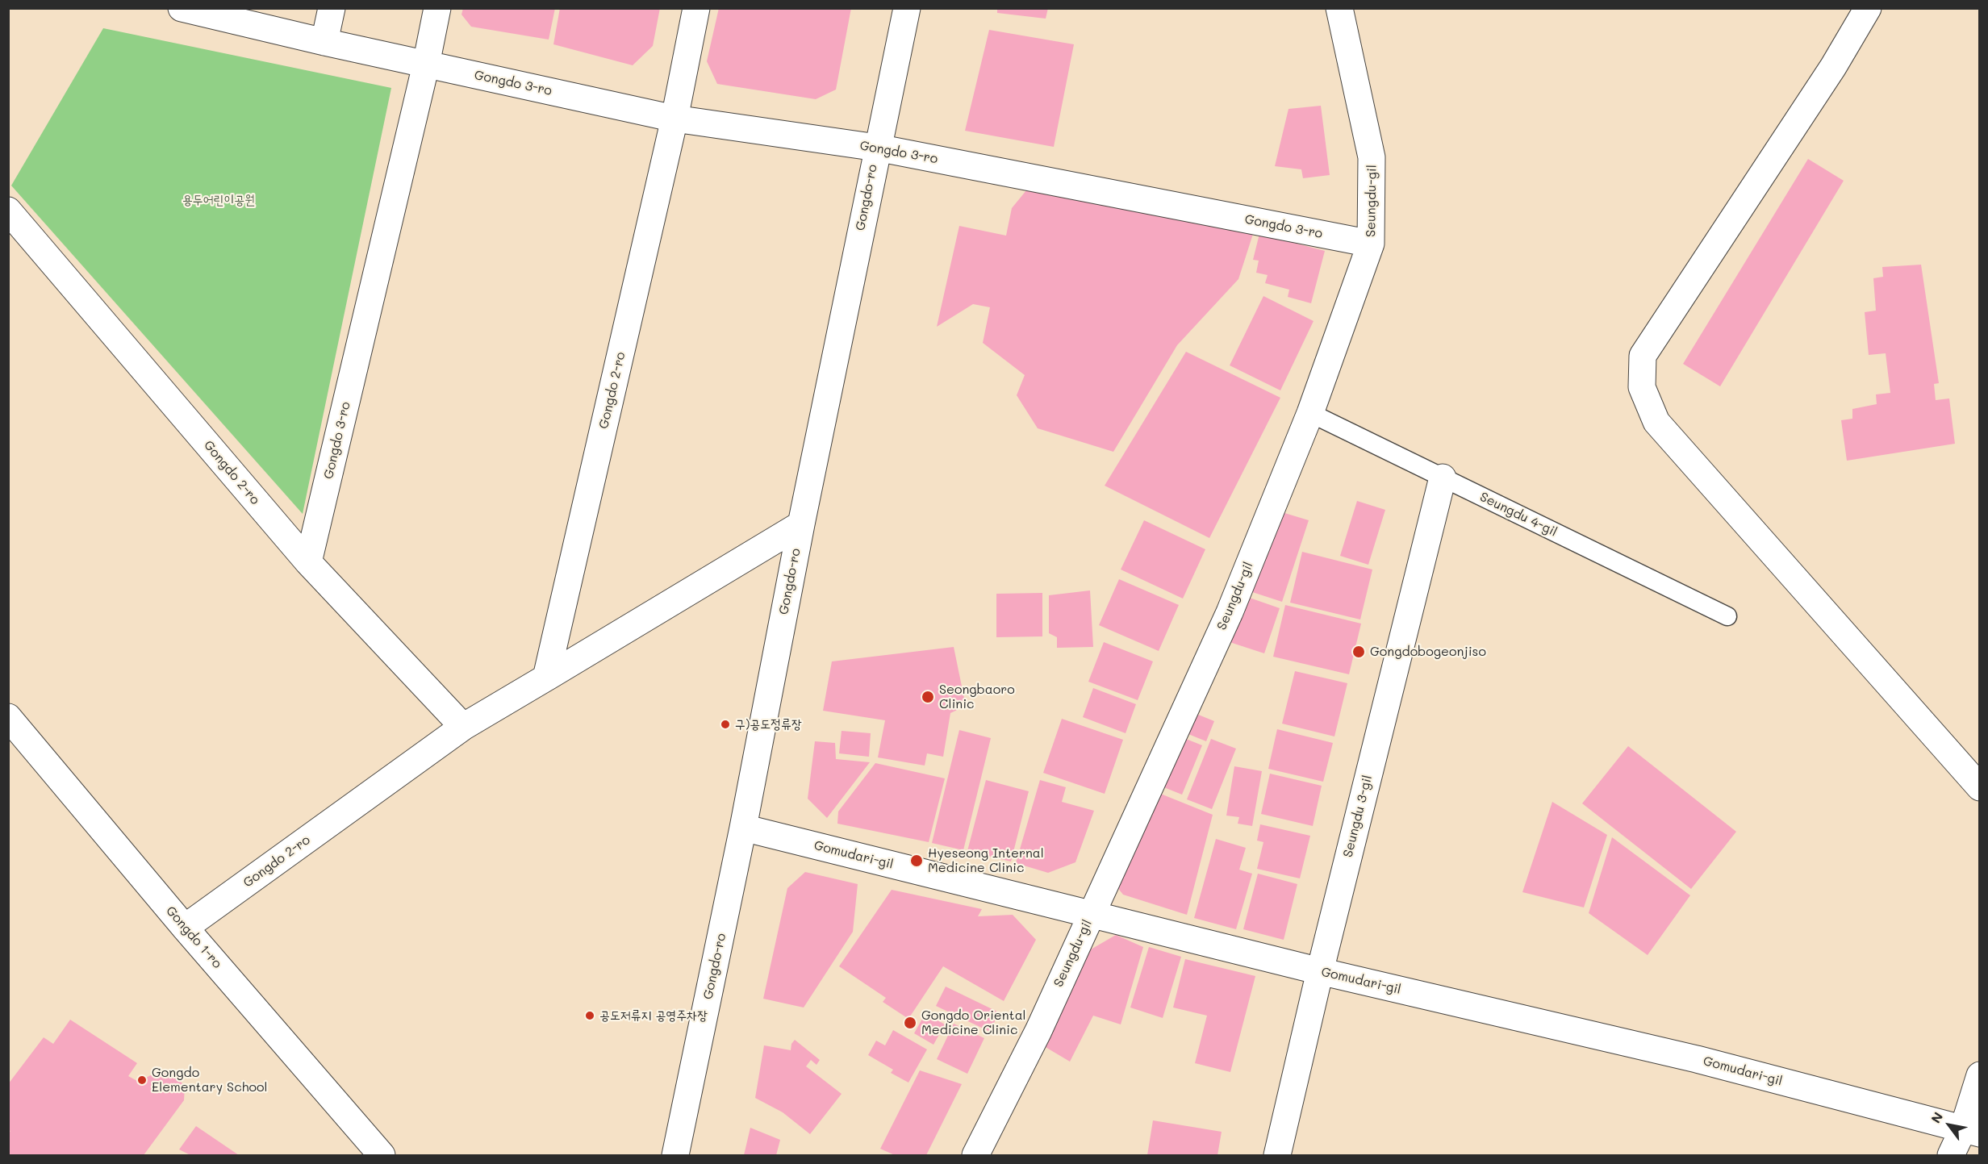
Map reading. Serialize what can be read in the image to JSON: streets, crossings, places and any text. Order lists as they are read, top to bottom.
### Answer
{
  "streets": {
    "street": [
      "Gongdo 3-ro",
      "Gongdo-ro",
      "Seungdu-gil",
      "Gongdo 2-ro",
      "Seungdu 3-gil",
      "Gomudari-gil",
      "Gongdo 1-ro"
    ],
    "lane": ["Seungdu 4-gil"]
  },
  "crossings": [
    ["Gongdo 3-ro", "Gongdo-ro"],
    ["Gongdo 3-ro", "Seungdu-gil"],
    ["Gongdo 3-ro", "Gongdo 2-ro"],
    ["Gongdo-ro", "Gomudari-gil"],
    ["Seungdu-gil", "Seungdu 4-gil"],
    ["Seungdu-gil", "Gomudari-gil"],
    ["Gongdo 2-ro", "Gongdo 1-ro"],
    ["Seungdu 4-gil", "Seungdu 3-gil"],
    ["Seungdu 3-gil", "Gomudari-gil"]
  ],
  "parks": ["용두어린이공원"],
  "places": [
    "Gongdobogeonjiso",
    "Seongbaoro Clinic",
    "구)공도정류장",
    "Hyeseong Internal Medicine Clinic",
    "공도저류지 공영주차장",
    "Gongdo Oriental Medicine Clinic",
    "Gongdo Elementary School"
  ],
  "north": "top left"
}
